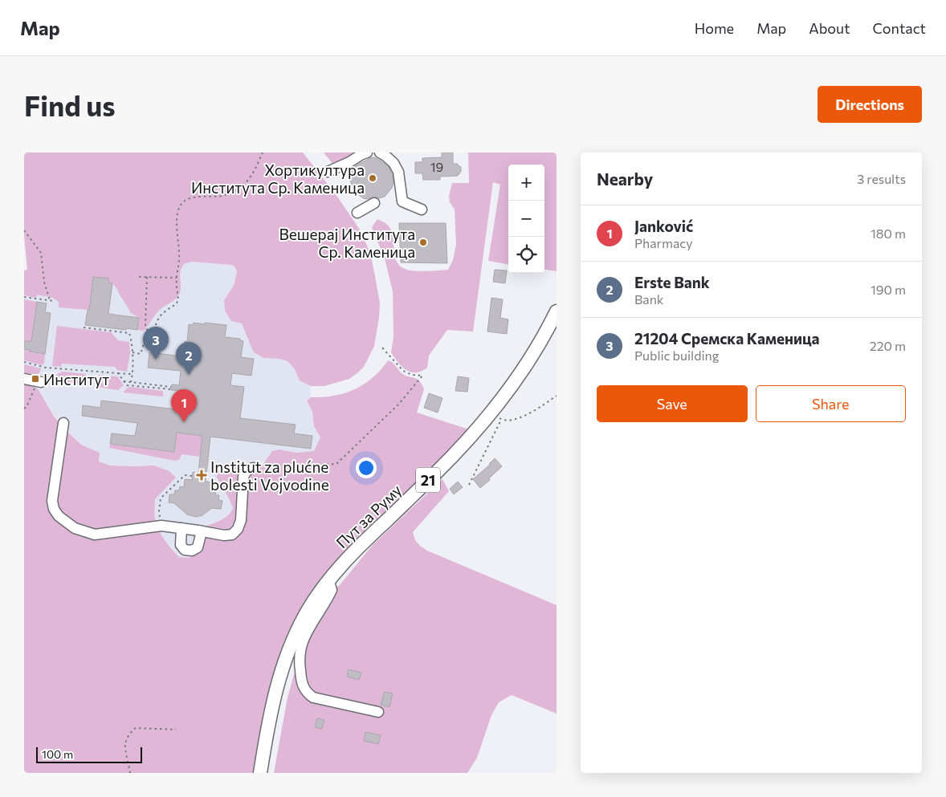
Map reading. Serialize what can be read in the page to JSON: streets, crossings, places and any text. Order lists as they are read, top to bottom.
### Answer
{
  "streets": {
    "main road": ["21", "Пут за Руму"]
  },
  "places": {
    "other": ["Хортикултура Института Ср. Каменица", "Вешерај Института Ср. Каменица"],
    "transit": ["Институт"],
    "health": ["Institut za plućne bolesti Vojvodine"]
  },
  "house_numbers": ["19"],
  "scale_bar": "100 m",
  "page": {
    "header": "Map",
    "nav": [
      "Home",
      "Map",
      "About",
      "Contact"
    ],
    "buttons": [
      "Directions",
      ["Save", "Share"]
    ],
    "title": "Find us",
    "heading": ["Nearby", "3 results"],
    "map_buttons": ["+", "−"],
    "list": [
      {
        "mark": "1",
        "name": "Janković",
        "note": "Pharmacy",
        "value": "180 m"
      },
      {
        "mark": "2",
        "name": "Erste Bank",
        "note": "Bank",
        "value": "190 m"
      },
      {
        "mark": "3",
        "name": "21204 Сремска Каменица",
        "note": "Public building",
        "value": "220 m"
      }
    ],
    "pins": ["3", "2", "1"],
    "scale": "100 m"
  }
}
